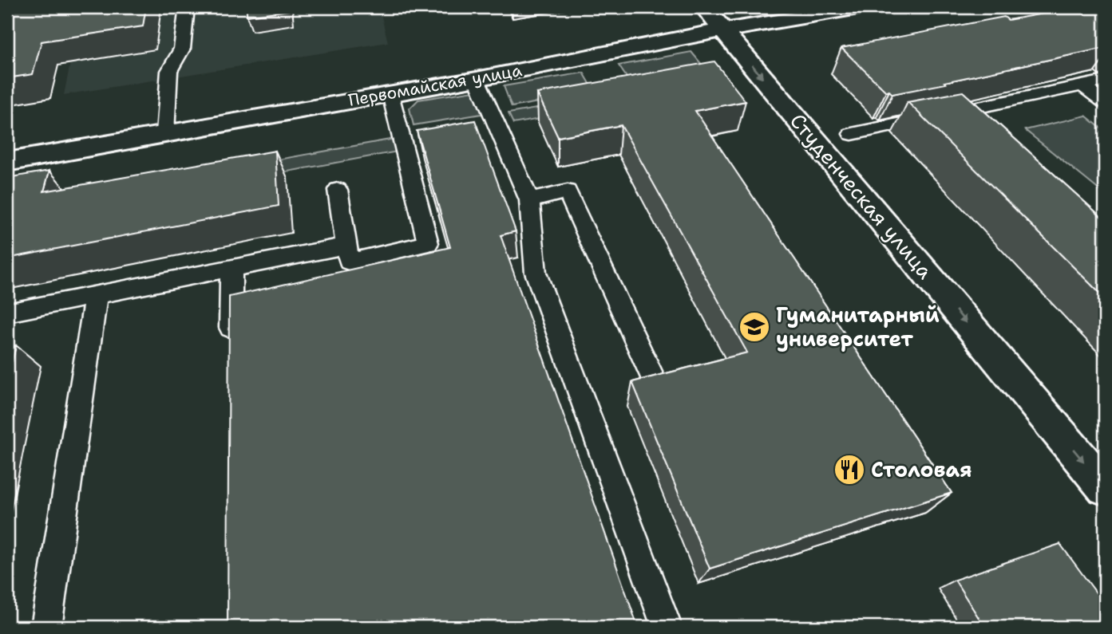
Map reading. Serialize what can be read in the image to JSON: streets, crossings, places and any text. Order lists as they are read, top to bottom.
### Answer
{
  "streets": {
    "street": ["Первомайская улица", "Студенческая улица"]
  },
  "crossings": [
    ["Первомайская улица", "Студенческая улица"]
  ],
  "one_way": ["Студенческая улица"],
  "places": {
    "school or university": ["Гуманитарный университет"],
    "restaurant": ["Столовая"]
  }
}
